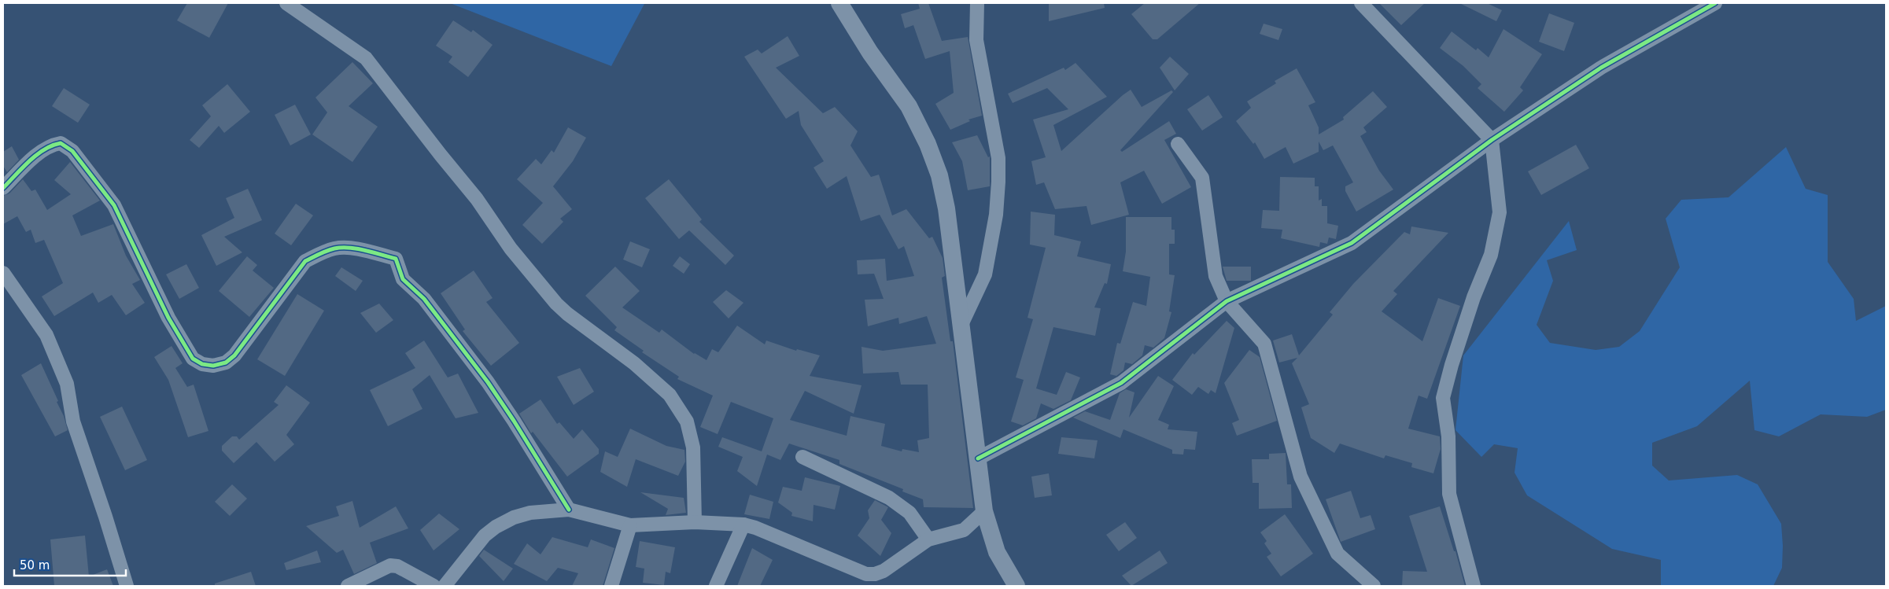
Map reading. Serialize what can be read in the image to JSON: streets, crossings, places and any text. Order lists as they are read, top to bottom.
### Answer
{
  "scale_bar": "50 m"
}
